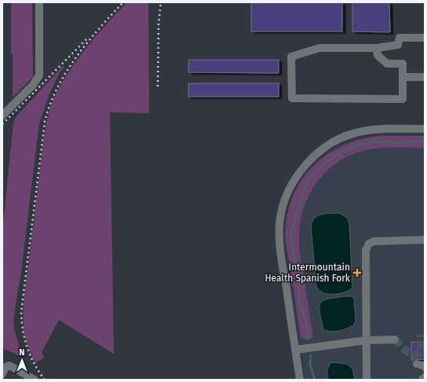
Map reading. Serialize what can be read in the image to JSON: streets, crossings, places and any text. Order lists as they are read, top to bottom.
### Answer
{
  "places": {
    "health": ["Intermountain Health Spanish Fork"]
  },
  "north": "top"
}
